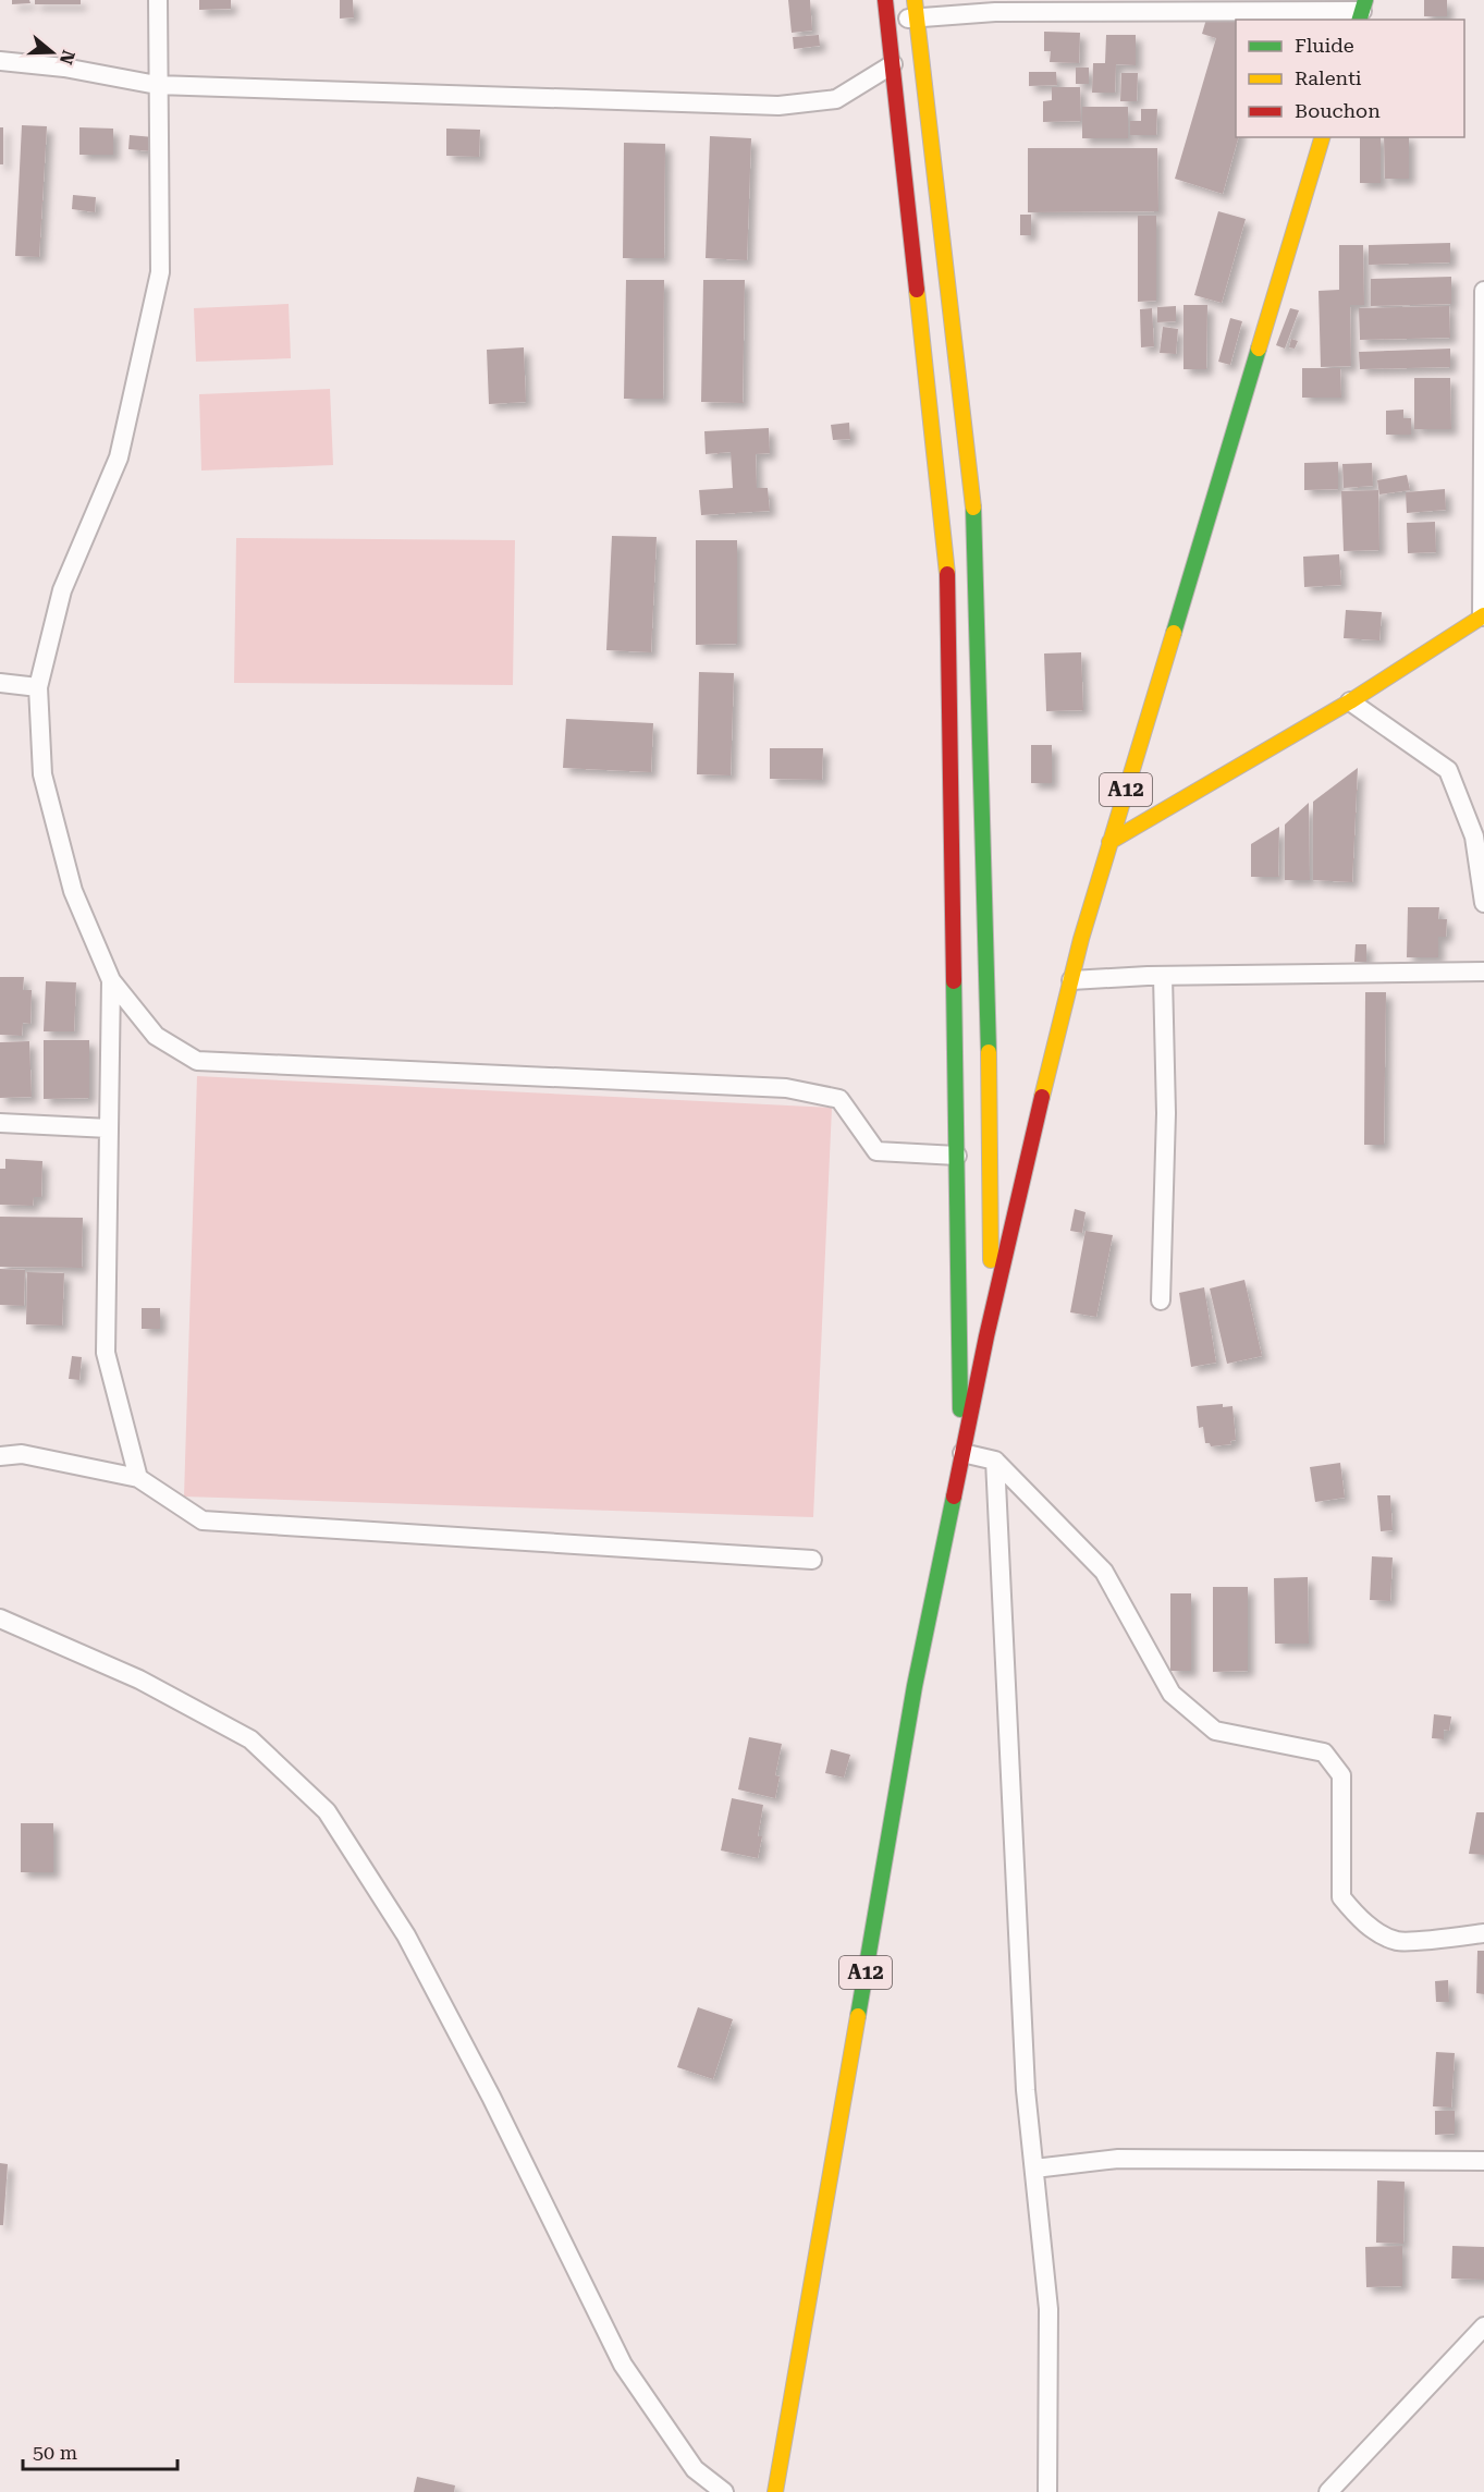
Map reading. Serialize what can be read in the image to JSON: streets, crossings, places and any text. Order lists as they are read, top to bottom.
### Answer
{
  "streets": {
    "main road": ["A12"]
  },
  "legend": ["Fluide", "Ralenti", "Bouchon"],
  "scale_bar": "50 m",
  "north": "right"
}
